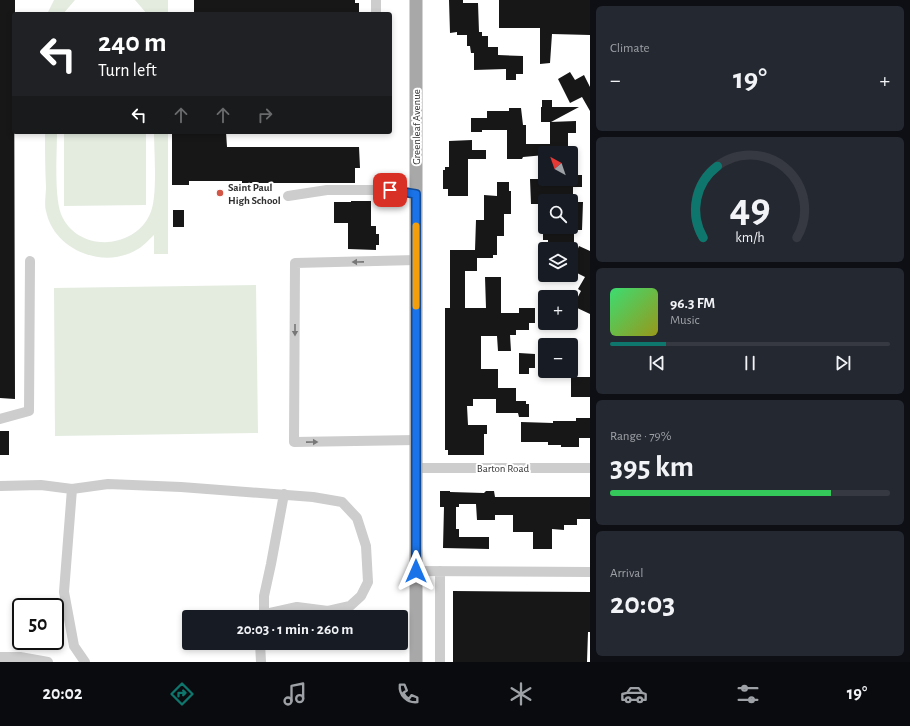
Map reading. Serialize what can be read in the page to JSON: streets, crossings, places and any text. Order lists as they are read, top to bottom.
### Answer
{
  "streets": {
    "main road": ["Greenleaf Avenue"],
    "street": ["Barton Road"]
  },
  "crossings": [
    ["Greenleaf Avenue", "Barton Road"]
  ],
  "places": ["Saint Paul High School"],
  "north": "top left",
  "page": {
    "tile": [
      "Climate",
      ["Range · 79%", "395 km"],
      ["Arrival", "20:03"]
    ],
    "turn": ["240 m", "Turn left"],
    "heat": ["−", "19°", "+"],
    "map_buttons": ["+", "−"],
    "song": ["96.3 FM", "Music"],
    "limit": "50",
    "trip": "20:03 · 1 min · 260 m",
    "tabs": ["20:02", "19°"],
    "gauge": ["49", "km/h"]
  }
}
